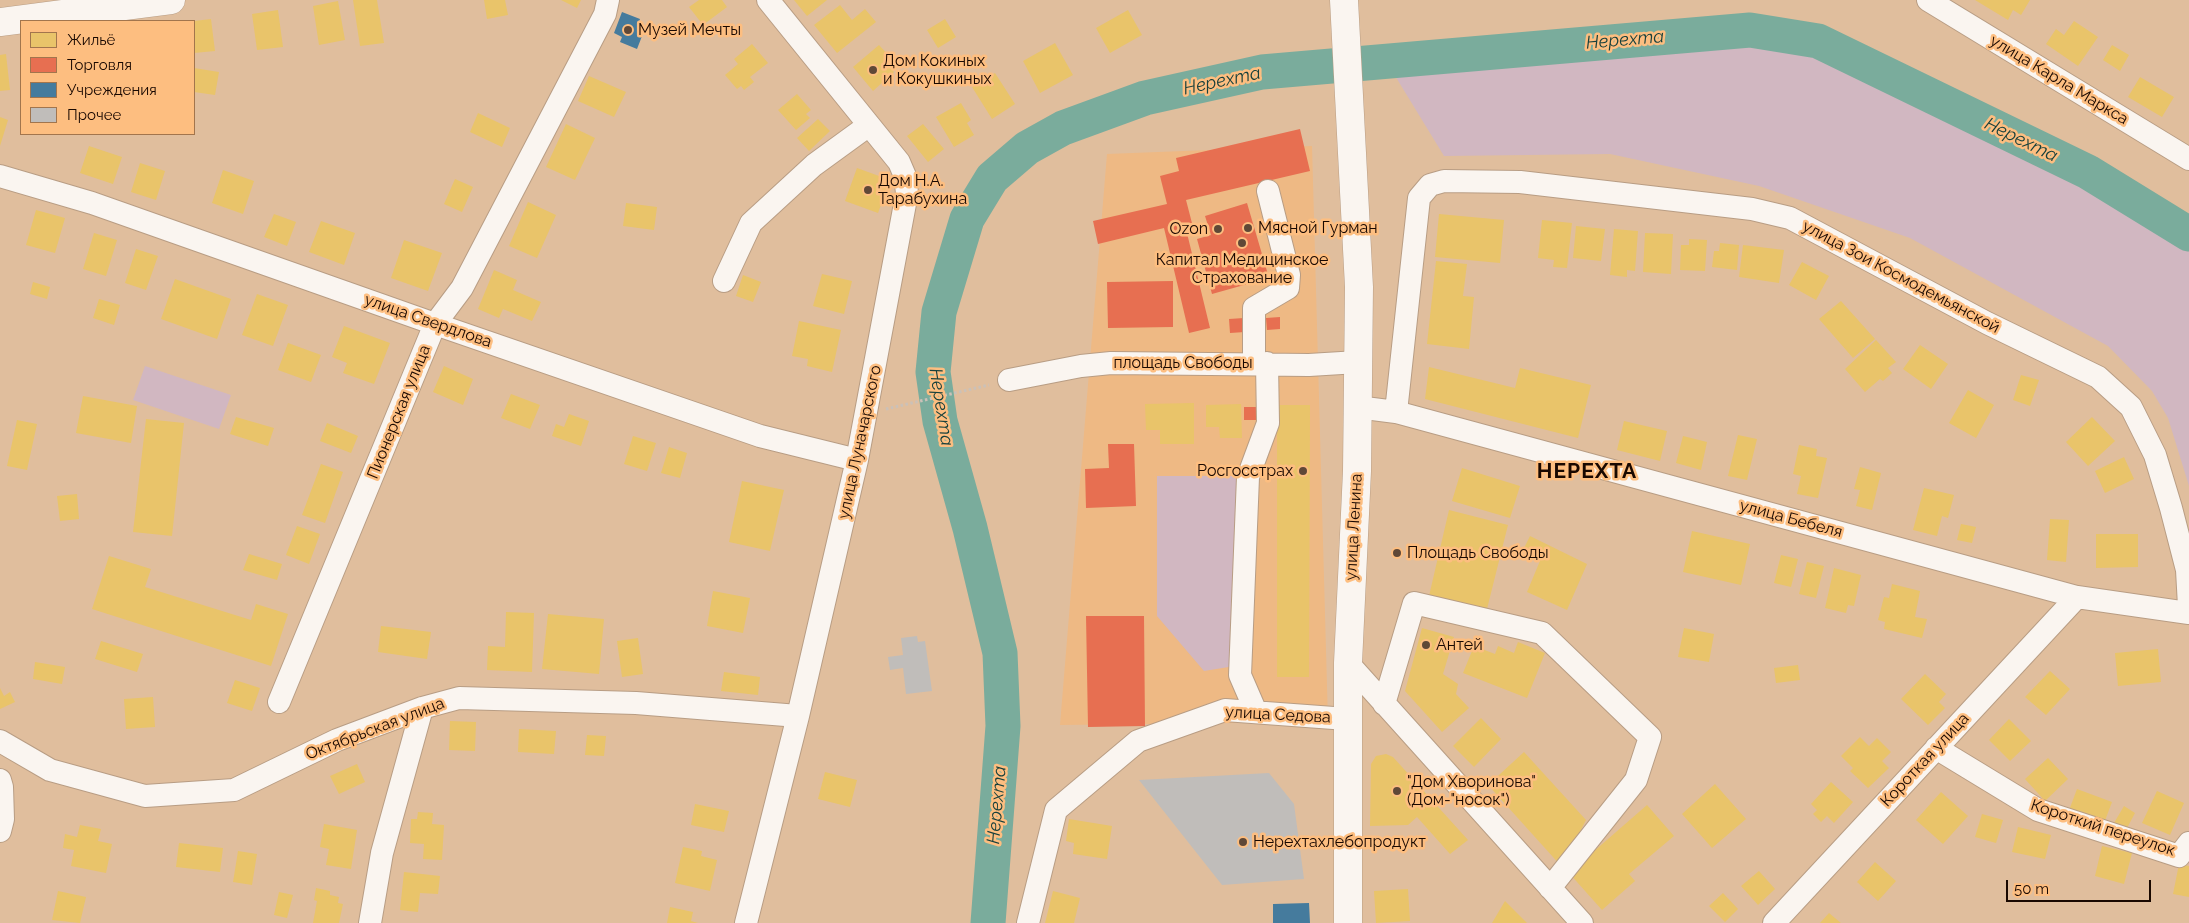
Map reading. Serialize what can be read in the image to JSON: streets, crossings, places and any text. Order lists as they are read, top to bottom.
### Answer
{
  "streets": {
    "main road": ["улица Ленина"],
    "street": [
      "улица Карла Маркса",
      "улица Зои Космодемьянской",
      "улица Свердлова",
      "площадь Свободы",
      "Пионерская улица",
      "улица Луначарского",
      "улица Бебеля",
      "улица Седова",
      "Октябрьская улица",
      "Короткая улица",
      "Короткий переулок"
    ]
  },
  "crossings": [
    ["улица Зои Космодемьянской", "улица Бебеля"],
    ["улица Свердлова", "Пионерская улица"],
    ["улица Свердлова", "улица Луначарского"],
    ["площадь Свободы", "улица Ленина"],
    ["улица Луначарского", "Октябрьская улица"],
    ["улица Бебеля", "улица Ленина"],
    ["улица Бебеля", "Короткая улица"],
    ["улица Ленина", "улица Седова"],
    ["Короткая улица", "Короткий переулок"]
  ],
  "districts": ["НЕРЕХТА"],
  "water": ["Нерехта"],
  "places": [
    "Музей Мечты",
    "Дом Кокиных и Кокушкиных",
    "Дом Н.А. Тарабухина",
    "Мясной Гурман",
    "Ozon",
    "Капитал Медицинское Страхование",
    "Росгосстрах",
    "Площадь Свободы",
    "Антей",
    "\"Дом Хворинова\" (Дом-\"носок\")",
    "Нерехтахлебопродукт"
  ],
  "legend": [
    "Жильё",
    "Торговля",
    "Учреждения",
    "Прочее"
  ],
  "scale_bar": "50 m"
}
